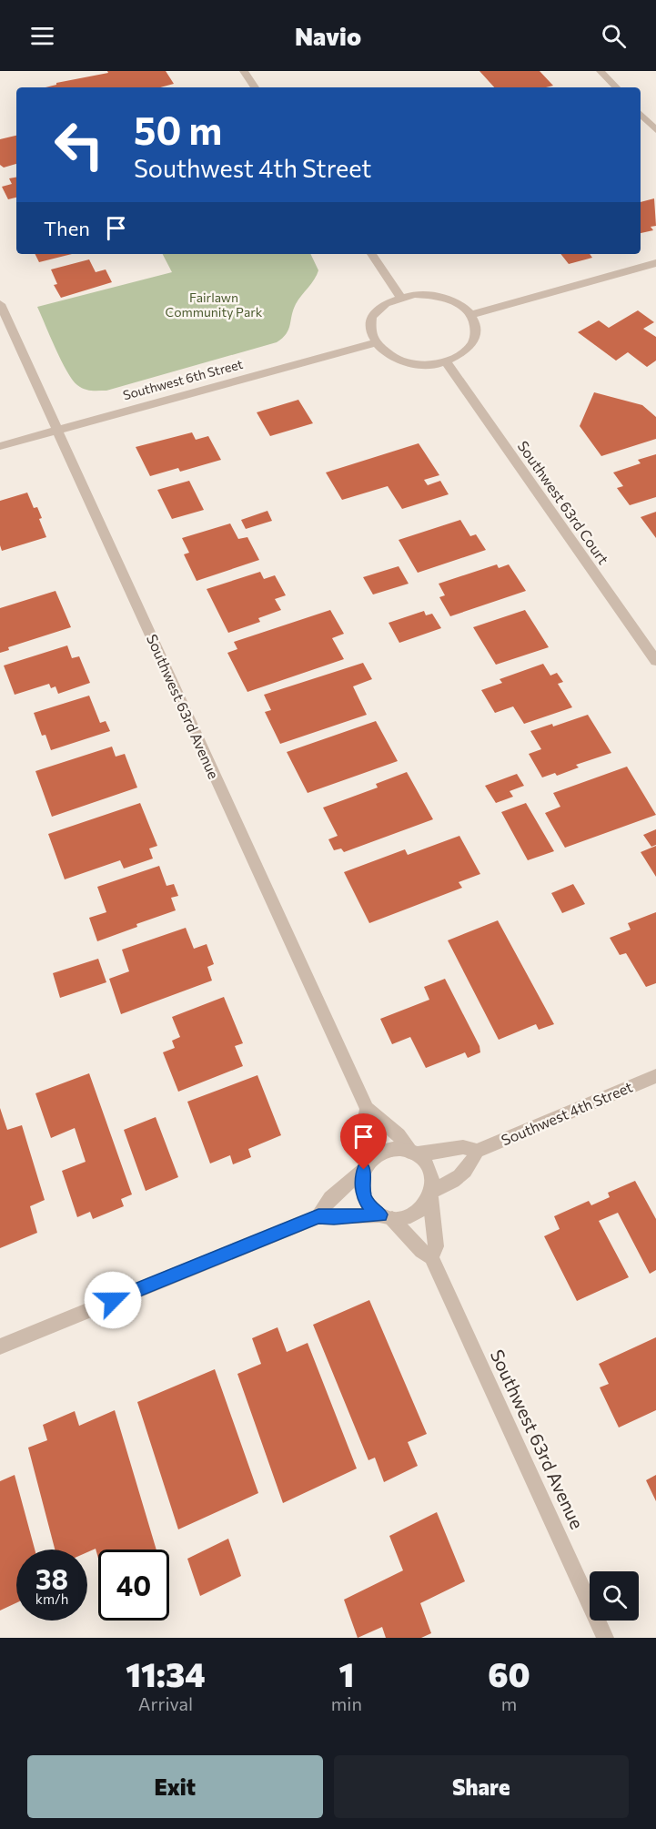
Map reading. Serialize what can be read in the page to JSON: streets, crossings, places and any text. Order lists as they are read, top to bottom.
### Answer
{
  "streets": {
    "street": [
      "Southwest 6th Street",
      "Southwest 63rd Court",
      "Southwest 63rd Avenue",
      "Southwest 4th Street"
    ]
  },
  "crossings": [
    ["Southwest 6th Street", "Southwest 63rd Court"],
    ["Southwest 6th Street", "Southwest 63rd Avenue"],
    ["Southwest 63rd Avenue", "Southwest 4th Street"]
  ],
  "parks": ["Fairlawn Community Park"],
  "page": {
    "header": "Navio",
    "turn": ["50 m", "Southwest 4th Street"],
    "then": "Then",
    "speed": "38 km/h",
    "limit": "40",
    "eta": [
      "11:34",
      "Arrival",
      "1",
      "min",
      "60",
      "m"
    ],
    "buttons": ["Exit", "Share"]
  }
}
